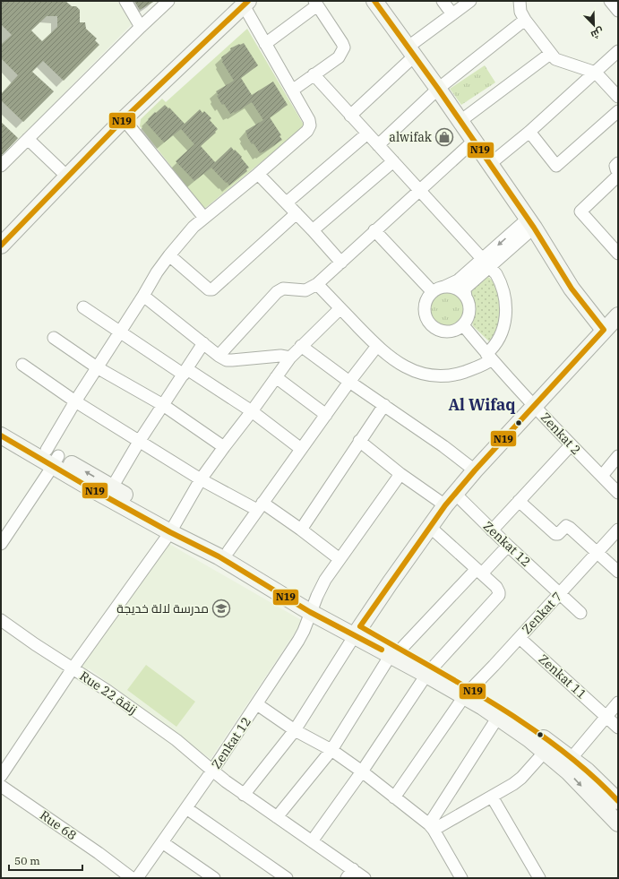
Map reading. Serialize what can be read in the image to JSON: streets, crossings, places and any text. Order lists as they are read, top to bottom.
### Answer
{
  "streets": {
    "street": [
      "Zenkat 2",
      "Zenkat 12",
      "Zenkat 7",
      "Zenkat 11",
      "Rue 22 زنقة",
      "Rue 68"
    ]
  },
  "crossings": [
    ["Zenkat 12", "Zenkat 7"],
    ["Zenkat 12", "Rue 22 زنقة"],
    ["Zenkat 7", "Zenkat 11"]
  ],
  "districts": ["Al Wifaq"],
  "places": {
    "shop": ["alwifak"],
    "school or university": ["مدرسة لالة خديجة"]
  },
  "lines": ["transit line N19"],
  "scale_bar": "50 m",
  "north": "bottom right"
}
